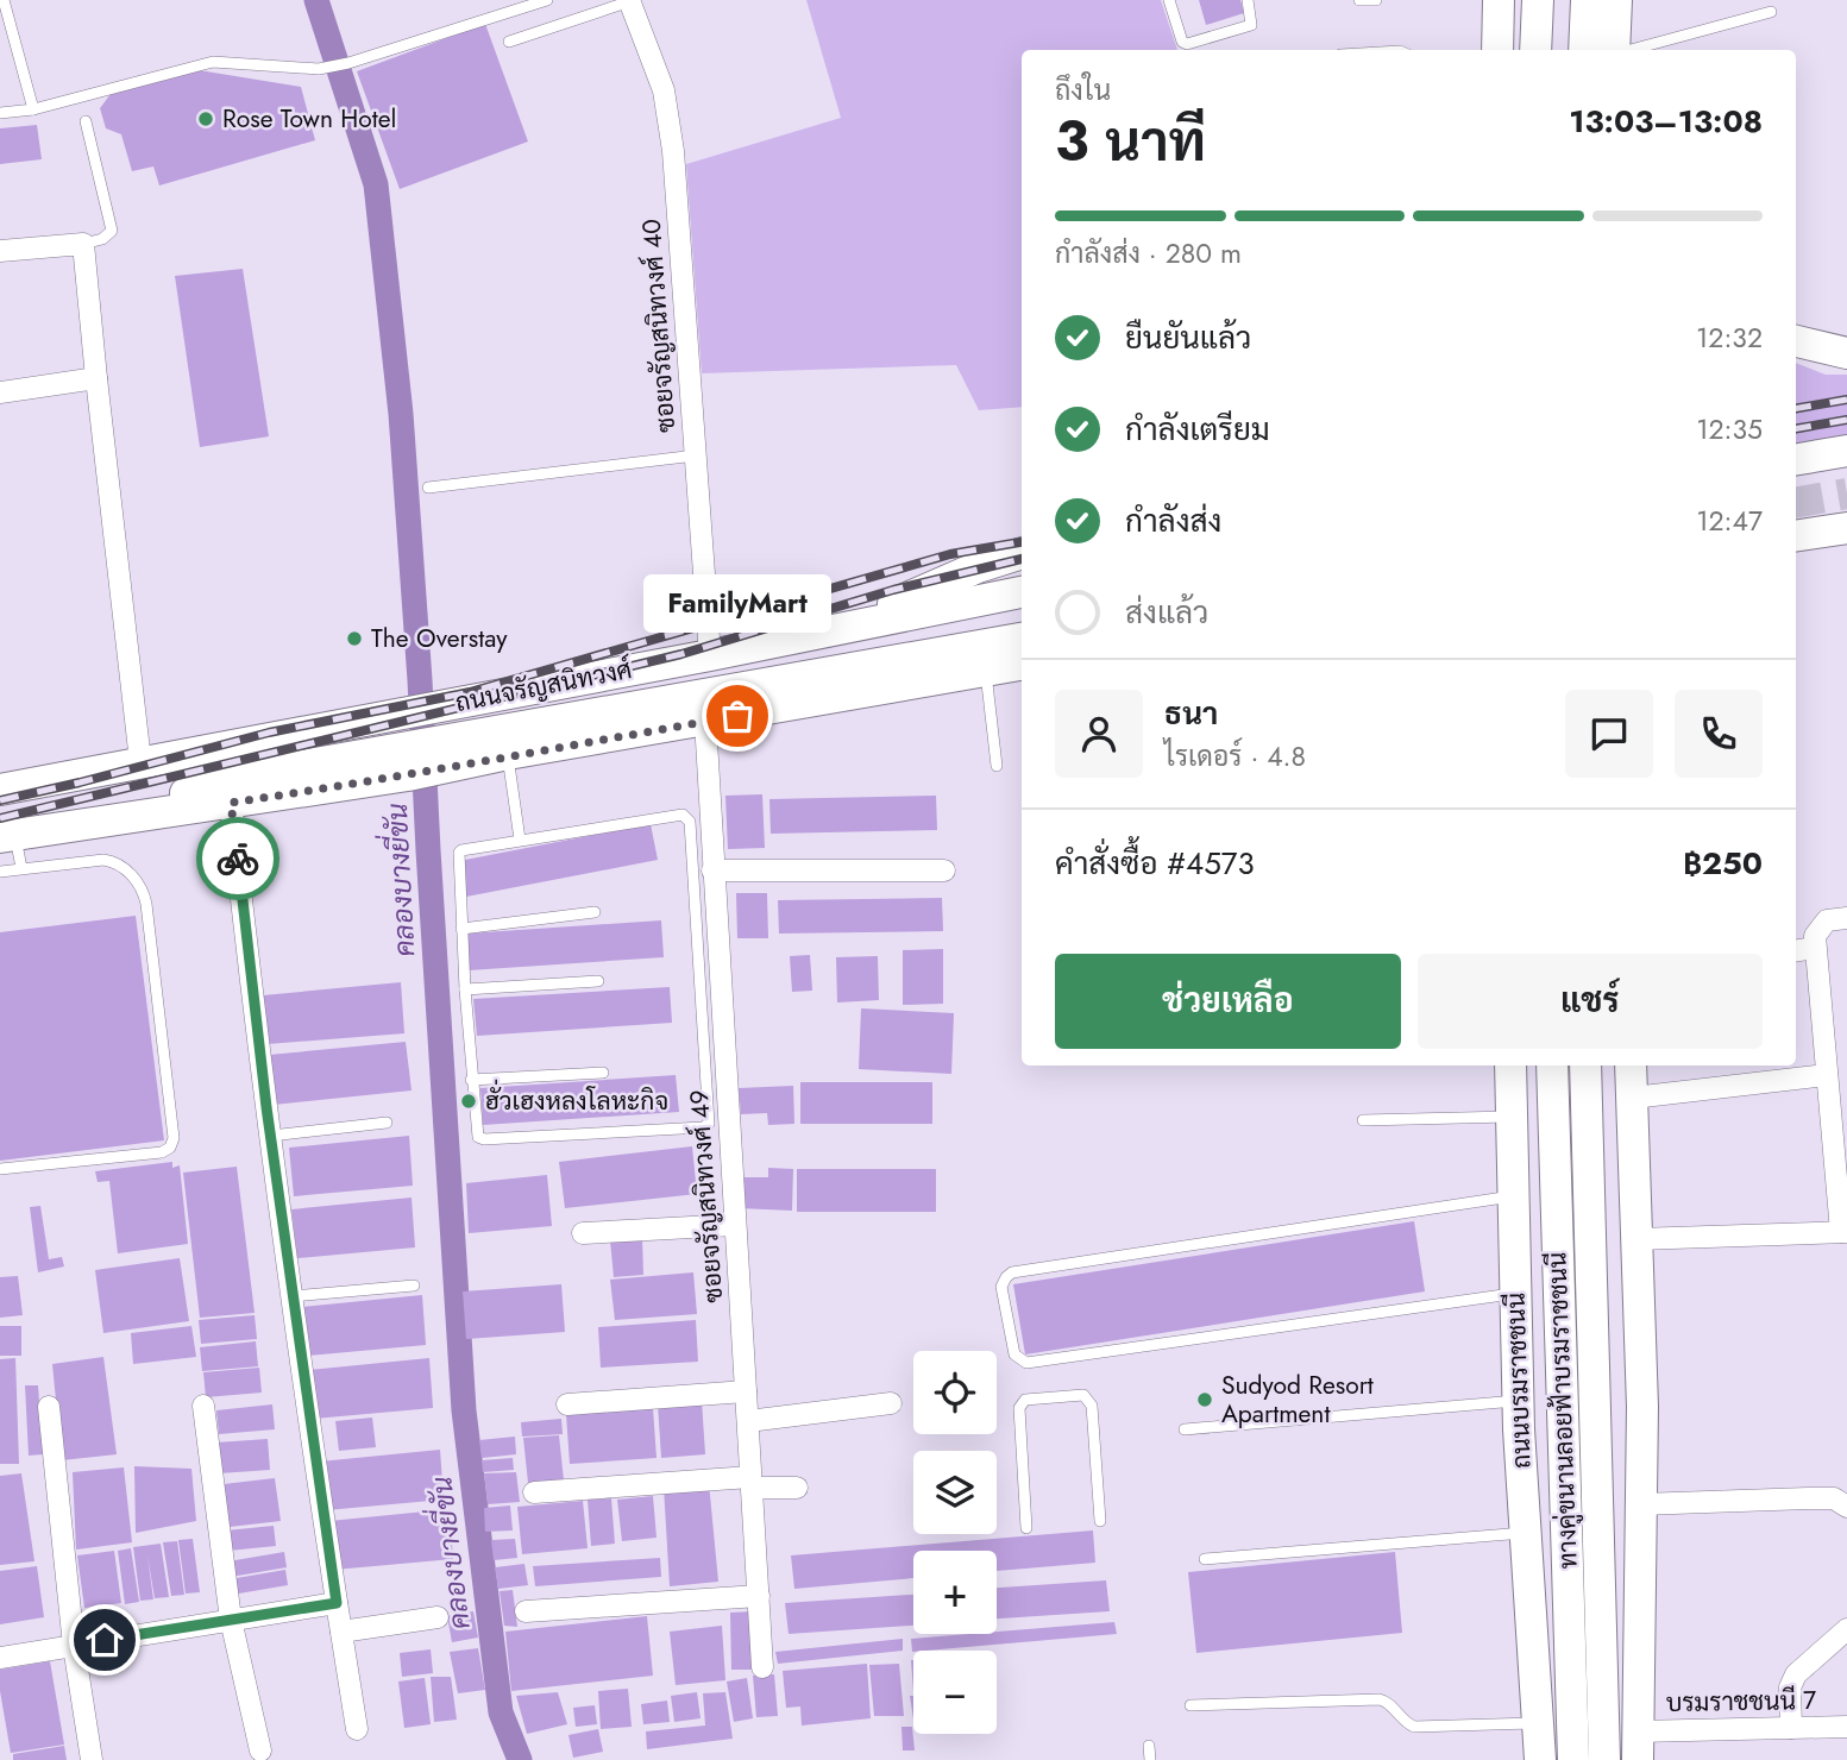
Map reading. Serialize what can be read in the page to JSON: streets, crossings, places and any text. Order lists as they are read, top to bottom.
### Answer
{
  "streets": {
    "main road": ["ถนนจรัญสนิทวงศ์", "ถนนบรมราชชนนี", "ทางคู่ขนานลอยฟ้าบรมราชชนนี"],
    "street": ["ซอยจรัญสนิทวงศ์ 40", "ซอยจรัญสนิทวงศ์ 49", "บรมราชชนนี 7"]
  },
  "crossings": [
    ["ซอยจรัญสนิทวงศ์ 40", "ถนนจรัญสนิทวงศ์"],
    ["ถนนจรัญสนิทวงศ์", "ซอยจรัญสนิทวงศ์ 49"]
  ],
  "water": ["คลองบางยี่ขัน"],
  "places": [
    "Rose Town Hotel",
    "The Overstay",
    "FamilyMart",
    "ฮั่วเฮงหลงโลหะกิจ",
    "Sudyod Resort Apartment"
  ],
  "page": {
    "heading": ["3 นาที", "ถึงใน", "13:03–13:08"],
    "panel": [
      "ธนา",
      "ไรเดอร์ · 4.8",
      "คำสั่งซื้อ #4573",
      "฿250"
    ],
    "bar": "กำลังส่ง · 280 m",
    "list": [
      ["ยืนยันแล้ว", "12:32"],
      ["กำลังเตรียม", "12:35"],
      ["กำลังส่ง", "12:47"],
      "ส่งแล้ว"
    ],
    "bubble": "FamilyMart",
    "buttons": ["ช่วยเหลือ", "แชร์"],
    "map_buttons": ["+", "−"]
  }
}
